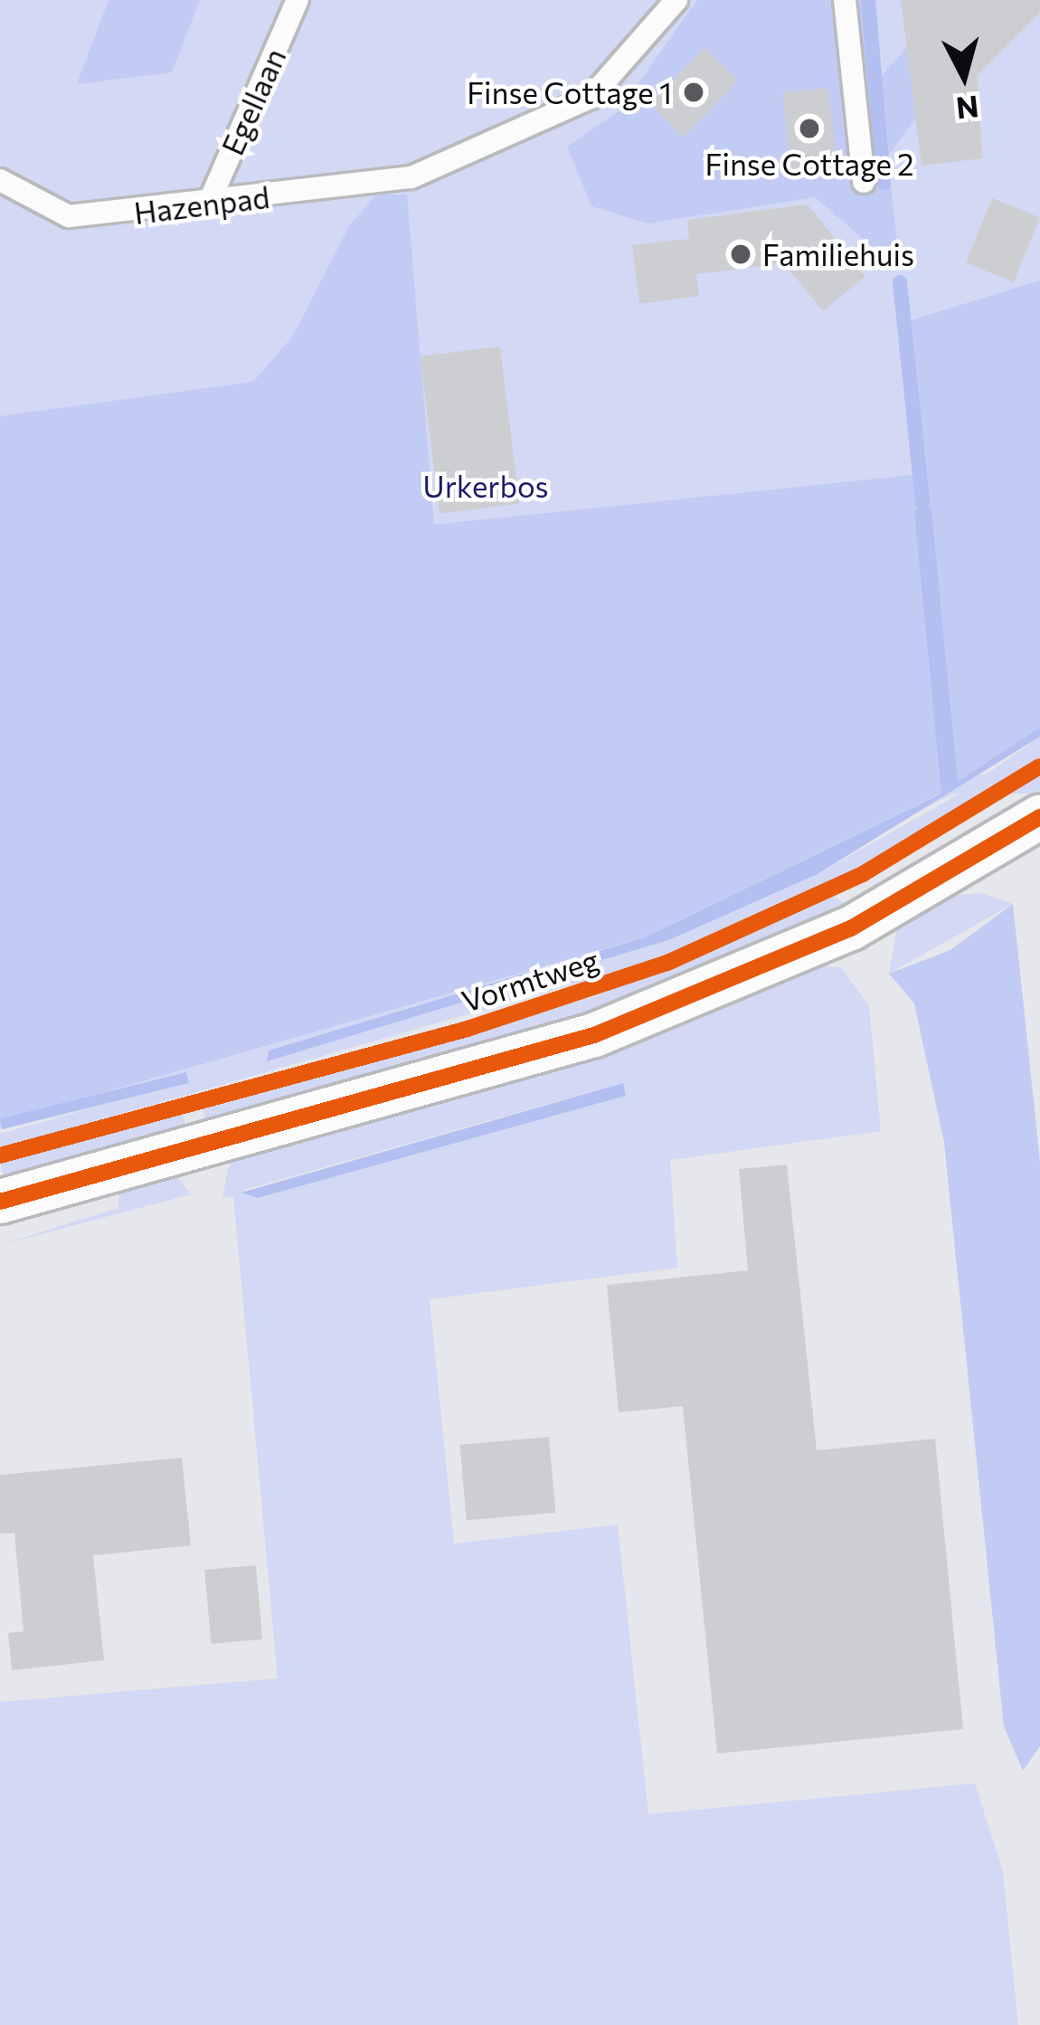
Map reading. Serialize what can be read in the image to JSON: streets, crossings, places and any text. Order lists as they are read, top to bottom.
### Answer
{
  "streets": {
    "lane": ["Egellaan", "Hazenpad"],
    "cycle path": ["Vormtweg"]
  },
  "crossings": [
    ["Egellaan", "Hazenpad"]
  ],
  "parks": ["Urkerbos"],
  "places": ["Finse Cottage 1", "Finse Cottage 2", "Familiehuis"],
  "north": "bottom"
}
